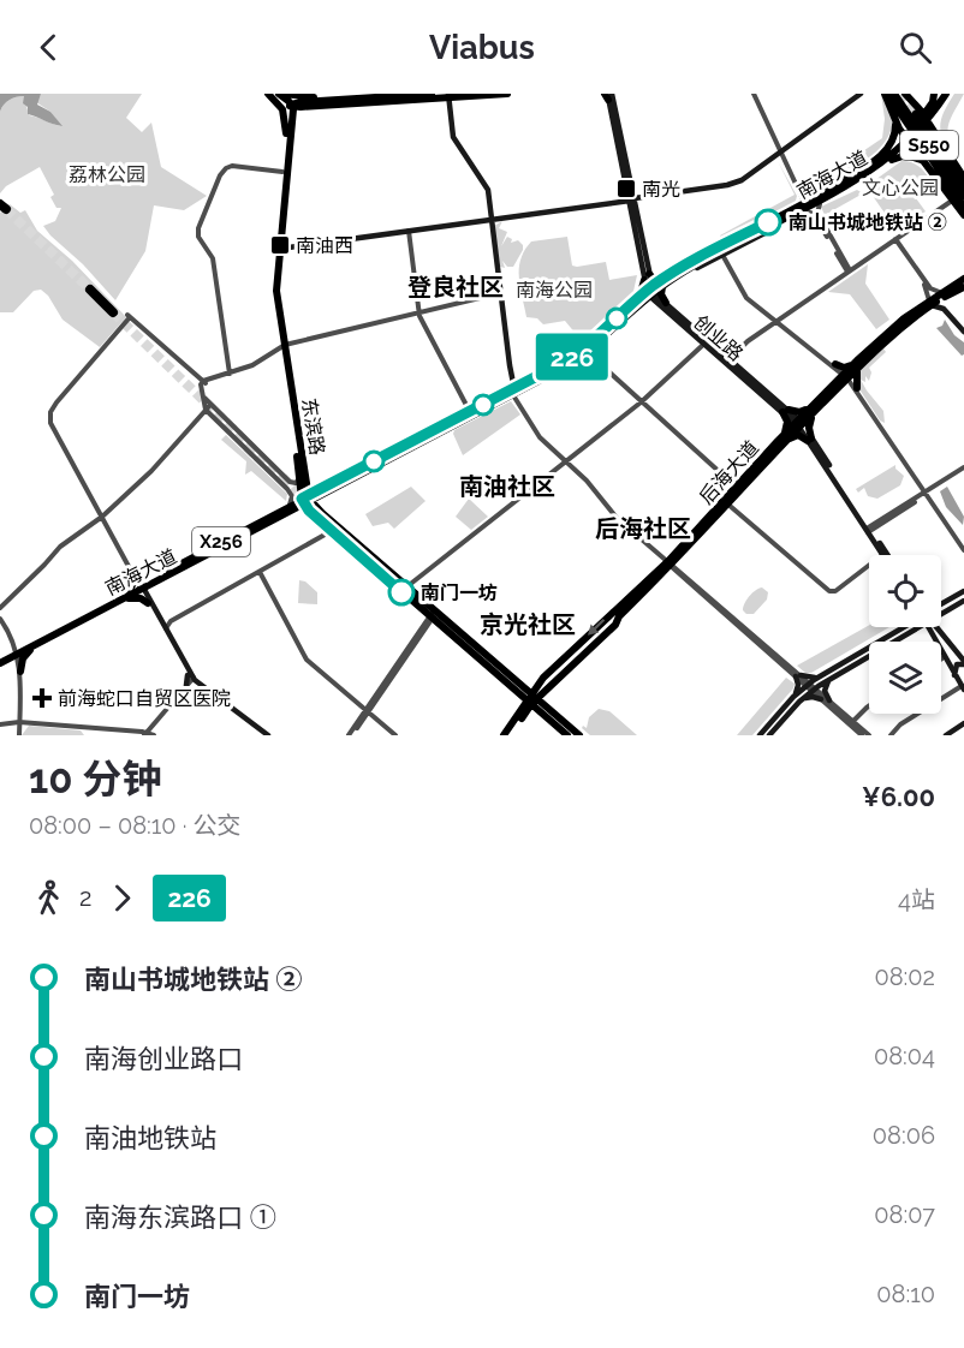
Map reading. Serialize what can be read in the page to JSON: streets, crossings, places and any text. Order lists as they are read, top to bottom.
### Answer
{
  "streets": {
    "highway": ["S550"],
    "main road": [
      "南海大道",
      "创业路",
      "东滨路",
      "后海大道",
      "X256"
    ]
  },
  "crossings": [
    ["南海大道", "创业路"],
    ["南海大道", "东滨路"],
    ["创业路", "后海大道"]
  ],
  "districts": [
    "登良社区",
    "南油社区",
    "后海社区",
    "京光社区"
  ],
  "parks": ["荔林公园", "文心公园", "南海公园"],
  "places": {
    "transit": ["南光", "南油西"],
    "other": ["南山书城地铁站 ②", "南门一坊"],
    "health": ["前海蛇口自贸区医院"]
  },
  "lines": ["bus line 226"],
  "page": {
    "header": "Viabus",
    "on_map": "226",
    "heading": ["10 分钟", "08:00 – 08:10 · 公交", "¥6.00"],
    "legs": ["2", "226", "4站"],
    "list": [
      {
        "name": "南山书城地铁站 ②",
        "value": "08:02"
      },
      {
        "name": "南海创业路口",
        "value": "08:04"
      },
      {
        "name": "南油地铁站",
        "value": "08:06"
      },
      {
        "name": "南海东滨路口 ①",
        "value": "08:07"
      },
      {
        "name": "南门一坊",
        "value": "08:10"
      }
    ]
  }
}
